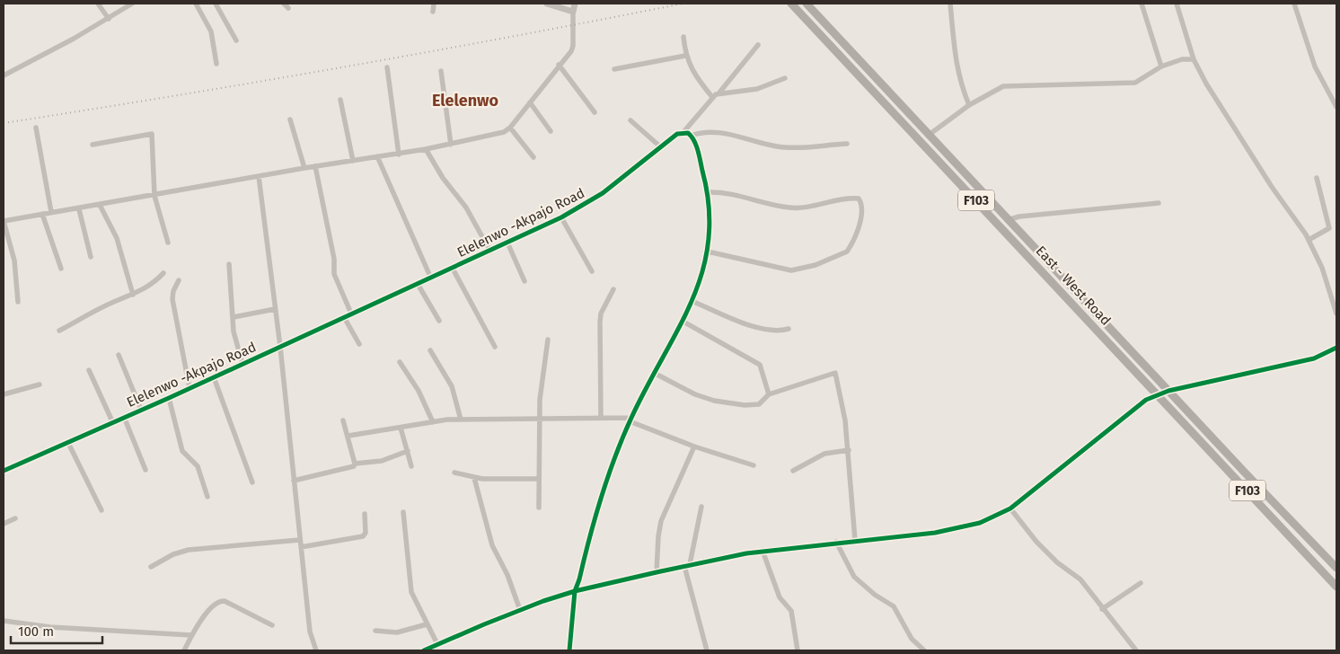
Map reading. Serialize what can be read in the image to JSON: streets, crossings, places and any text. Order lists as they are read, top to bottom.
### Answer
{
  "streets": {
    "main road": ["F103", "East - West Road"],
    "street": ["Elelenwo -Akpajo Road"]
  },
  "districts": ["Elelenwo"],
  "scale_bar": "100 m"
}
